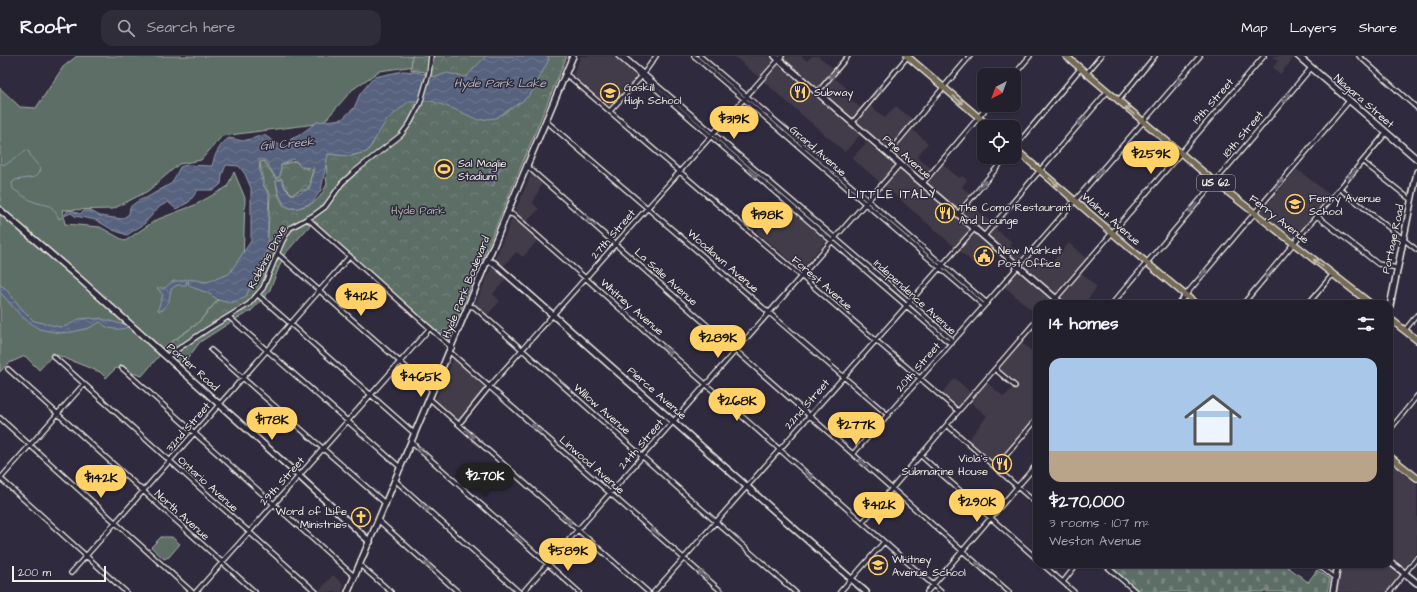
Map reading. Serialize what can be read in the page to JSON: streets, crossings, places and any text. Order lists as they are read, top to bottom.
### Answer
{
  "streets": {
    "main road": [
      "Niagara Street",
      "Pine Avenue",
      "US 62",
      "Walnut Avenue",
      "Ferry Avenue",
      "Portage Road",
      "Hyde Park Boulevard",
      "Porter Road",
      "Pierce Avenue"
    ],
    "street": [
      "19th Street",
      "18th Street",
      "27th Street",
      "Robbins Drive",
      "Woodlawn Avenue",
      "La Salle Avenue",
      "Forest Avenue",
      "Independence Avenue",
      "Whitney Avenue",
      "20th Street",
      "22nd Street",
      "Willow Avenue",
      "32nd Street",
      "24th Street",
      "Linwood Avenue",
      "29th Street",
      "Ontario Avenue",
      "North Avenue"
    ]
  },
  "crossings": [
    ["19th Street", "Pine Avenue"],
    ["19th Street", "Walnut Avenue"],
    ["19th Street", "Ferry Avenue"],
    ["Niagara Street", "18th Street"],
    ["18th Street", "Walnut Avenue"],
    ["18th Street", "Ferry Avenue"],
    ["Pine Avenue", "27th Street"],
    ["Pine Avenue", "20th Street"],
    ["Pine Avenue", "22nd Street"],
    ["Pine Avenue", "24th Street"],
    ["Walnut Avenue", "20th Street"],
    ["Ferry Avenue", "20th Street"],
    ["27th Street", "Woodlawn Avenue"],
    ["27th Street", "La Salle Avenue"],
    ["27th Street", "Forest Avenue"],
    ["27th Street", "Independence Avenue"],
    ["27th Street", "Whitney Avenue"],
    ["27th Street", "Pierce Avenue"],
    ["27th Street", "Willow Avenue"],
    ["27th Street", "Linwood Avenue"],
    ["Robbins Drive", "Porter Road"],
    ["Robbins Drive", "Linwood Avenue"],
    ["Woodlawn Avenue", "Hyde Park Boulevard"],
    ["Woodlawn Avenue", "20th Street"],
    ["Woodlawn Avenue", "22nd Street"],
    ["Woodlawn Avenue", "24th Street"],
    ["La Salle Avenue", "Hyde Park Boulevard"],
    ["La Salle Avenue", "20th Street"],
    ["La Salle Avenue", "22nd Street"],
    ["La Salle Avenue", "24th Street"],
    ["Forest Avenue", "Hyde Park Boulevard"],
    ["Forest Avenue", "20th Street"],
    ["Forest Avenue", "22nd Street"],
    ["Forest Avenue", "24th Street"],
    ["Hyde Park Boulevard", "Whitney Avenue"],
    ["Hyde Park Boulevard", "Porter Road"],
    ["Hyde Park Boulevard", "Pierce Avenue"],
    ["Hyde Park Boulevard", "Willow Avenue"],
    ["Hyde Park Boulevard", "Linwood Avenue"],
    ["Independence Avenue", "20th Street"],
    ["Independence Avenue", "22nd Street"],
    ["Independence Avenue", "24th Street"],
    ["Whitney Avenue", "22nd Street"],
    ["Whitney Avenue", "24th Street"],
    ["Porter Road", "32nd Street"],
    ["Porter Road", "29th Street"],
    ["Pierce Avenue", "22nd Street"],
    ["Pierce Avenue", "24th Street"],
    ["22nd Street", "Willow Avenue"],
    ["22nd Street", "Linwood Avenue"],
    ["Willow Avenue", "24th Street"],
    ["32nd Street", "Linwood Avenue"],
    ["32nd Street", "Ontario Avenue"],
    ["32nd Street", "North Avenue"],
    ["24th Street", "Linwood Avenue"],
    ["Linwood Avenue", "29th Street"],
    ["29th Street", "Ontario Avenue"],
    ["29th Street", "North Avenue"]
  ],
  "one_way": [
    "18th Street",
    "La Salle Avenue",
    "Whitney Avenue",
    "20th Street",
    "Linwood Avenue"
  ],
  "districts": ["LITTLE ITALY"],
  "water": ["Hyde Park Lake", "Gill Creek"],
  "parks": ["Hyde Park"],
  "places": {
    "restaurant": ["Subway", "The Como Restaurant And Lounge", "Viola's Submarine House"],
    "school or university": ["Gaskill High School", "Ferry Avenue School", "Whitney Avenue School"],
    "sports": ["Sal Maglie Stadium"],
    "public building": ["New Market Post Office"],
    "church": ["Word of Life Ministries"]
  },
  "scale_bar": "200 m",
  "north": "bottom left",
  "page": {
    "header": "Roofr",
    "search": "Search here",
    "nav": ["Map", "Layers", "Share"],
    "price": [
      "$319K",
      "$259K",
      "$198K",
      "$412K",
      "$289K",
      "$465K",
      "$268K",
      "$178K",
      "$277K",
      "$270K",
      "$142K",
      "$290K",
      "$412K",
      "$589K"
    ],
    "heading": "14 homes",
    "list": [
      {
        "name": "$270,000",
        "note": "3 rooms · 107 m² · Weston Avenue"
      }
    ],
    "scale": "200 m"
  }
}
